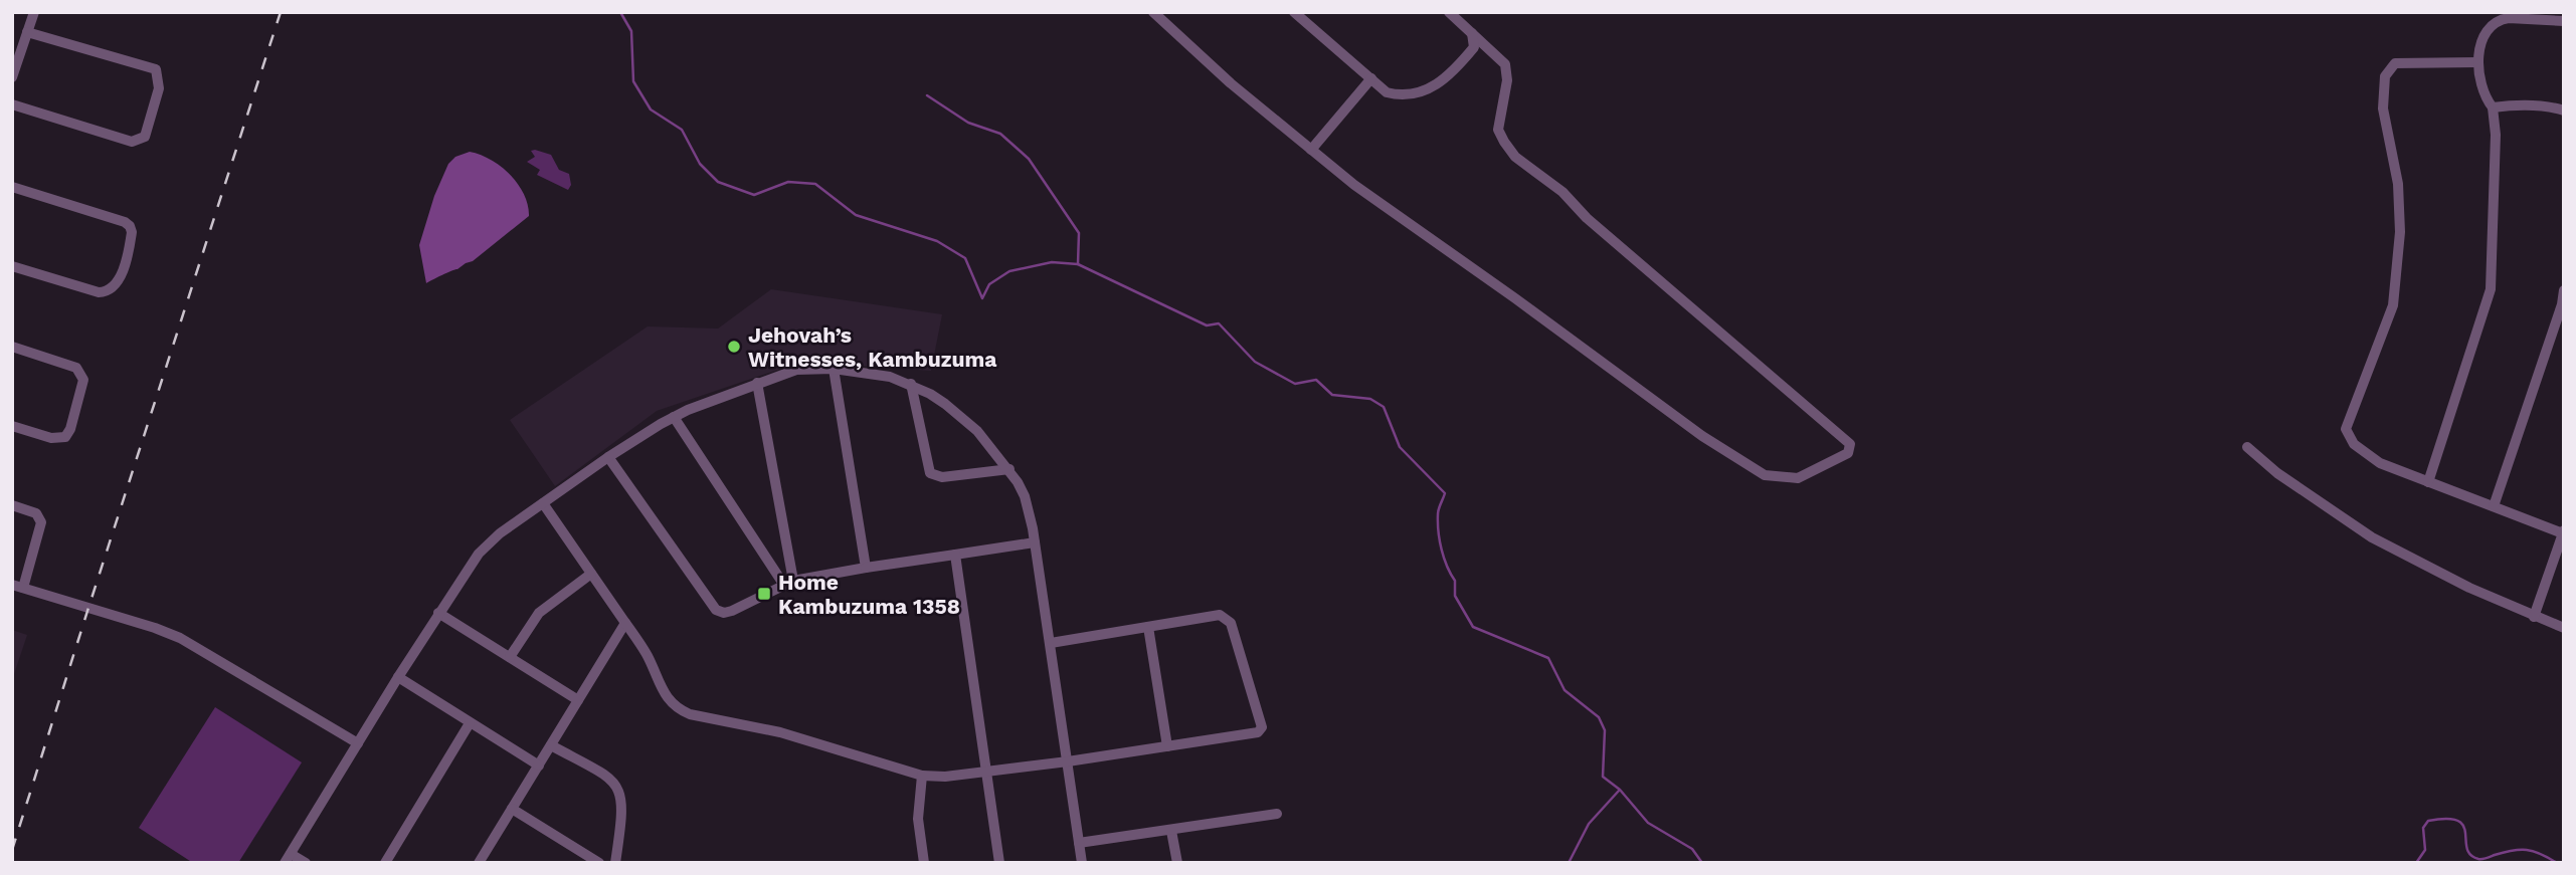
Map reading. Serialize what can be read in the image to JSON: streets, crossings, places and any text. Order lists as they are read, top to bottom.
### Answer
{
  "places": {
    "other": ["Jehovah’s Witnesses, Kambuzuma"],
    "transit": ["Home Kambuzuma 1358"]
  }
}
